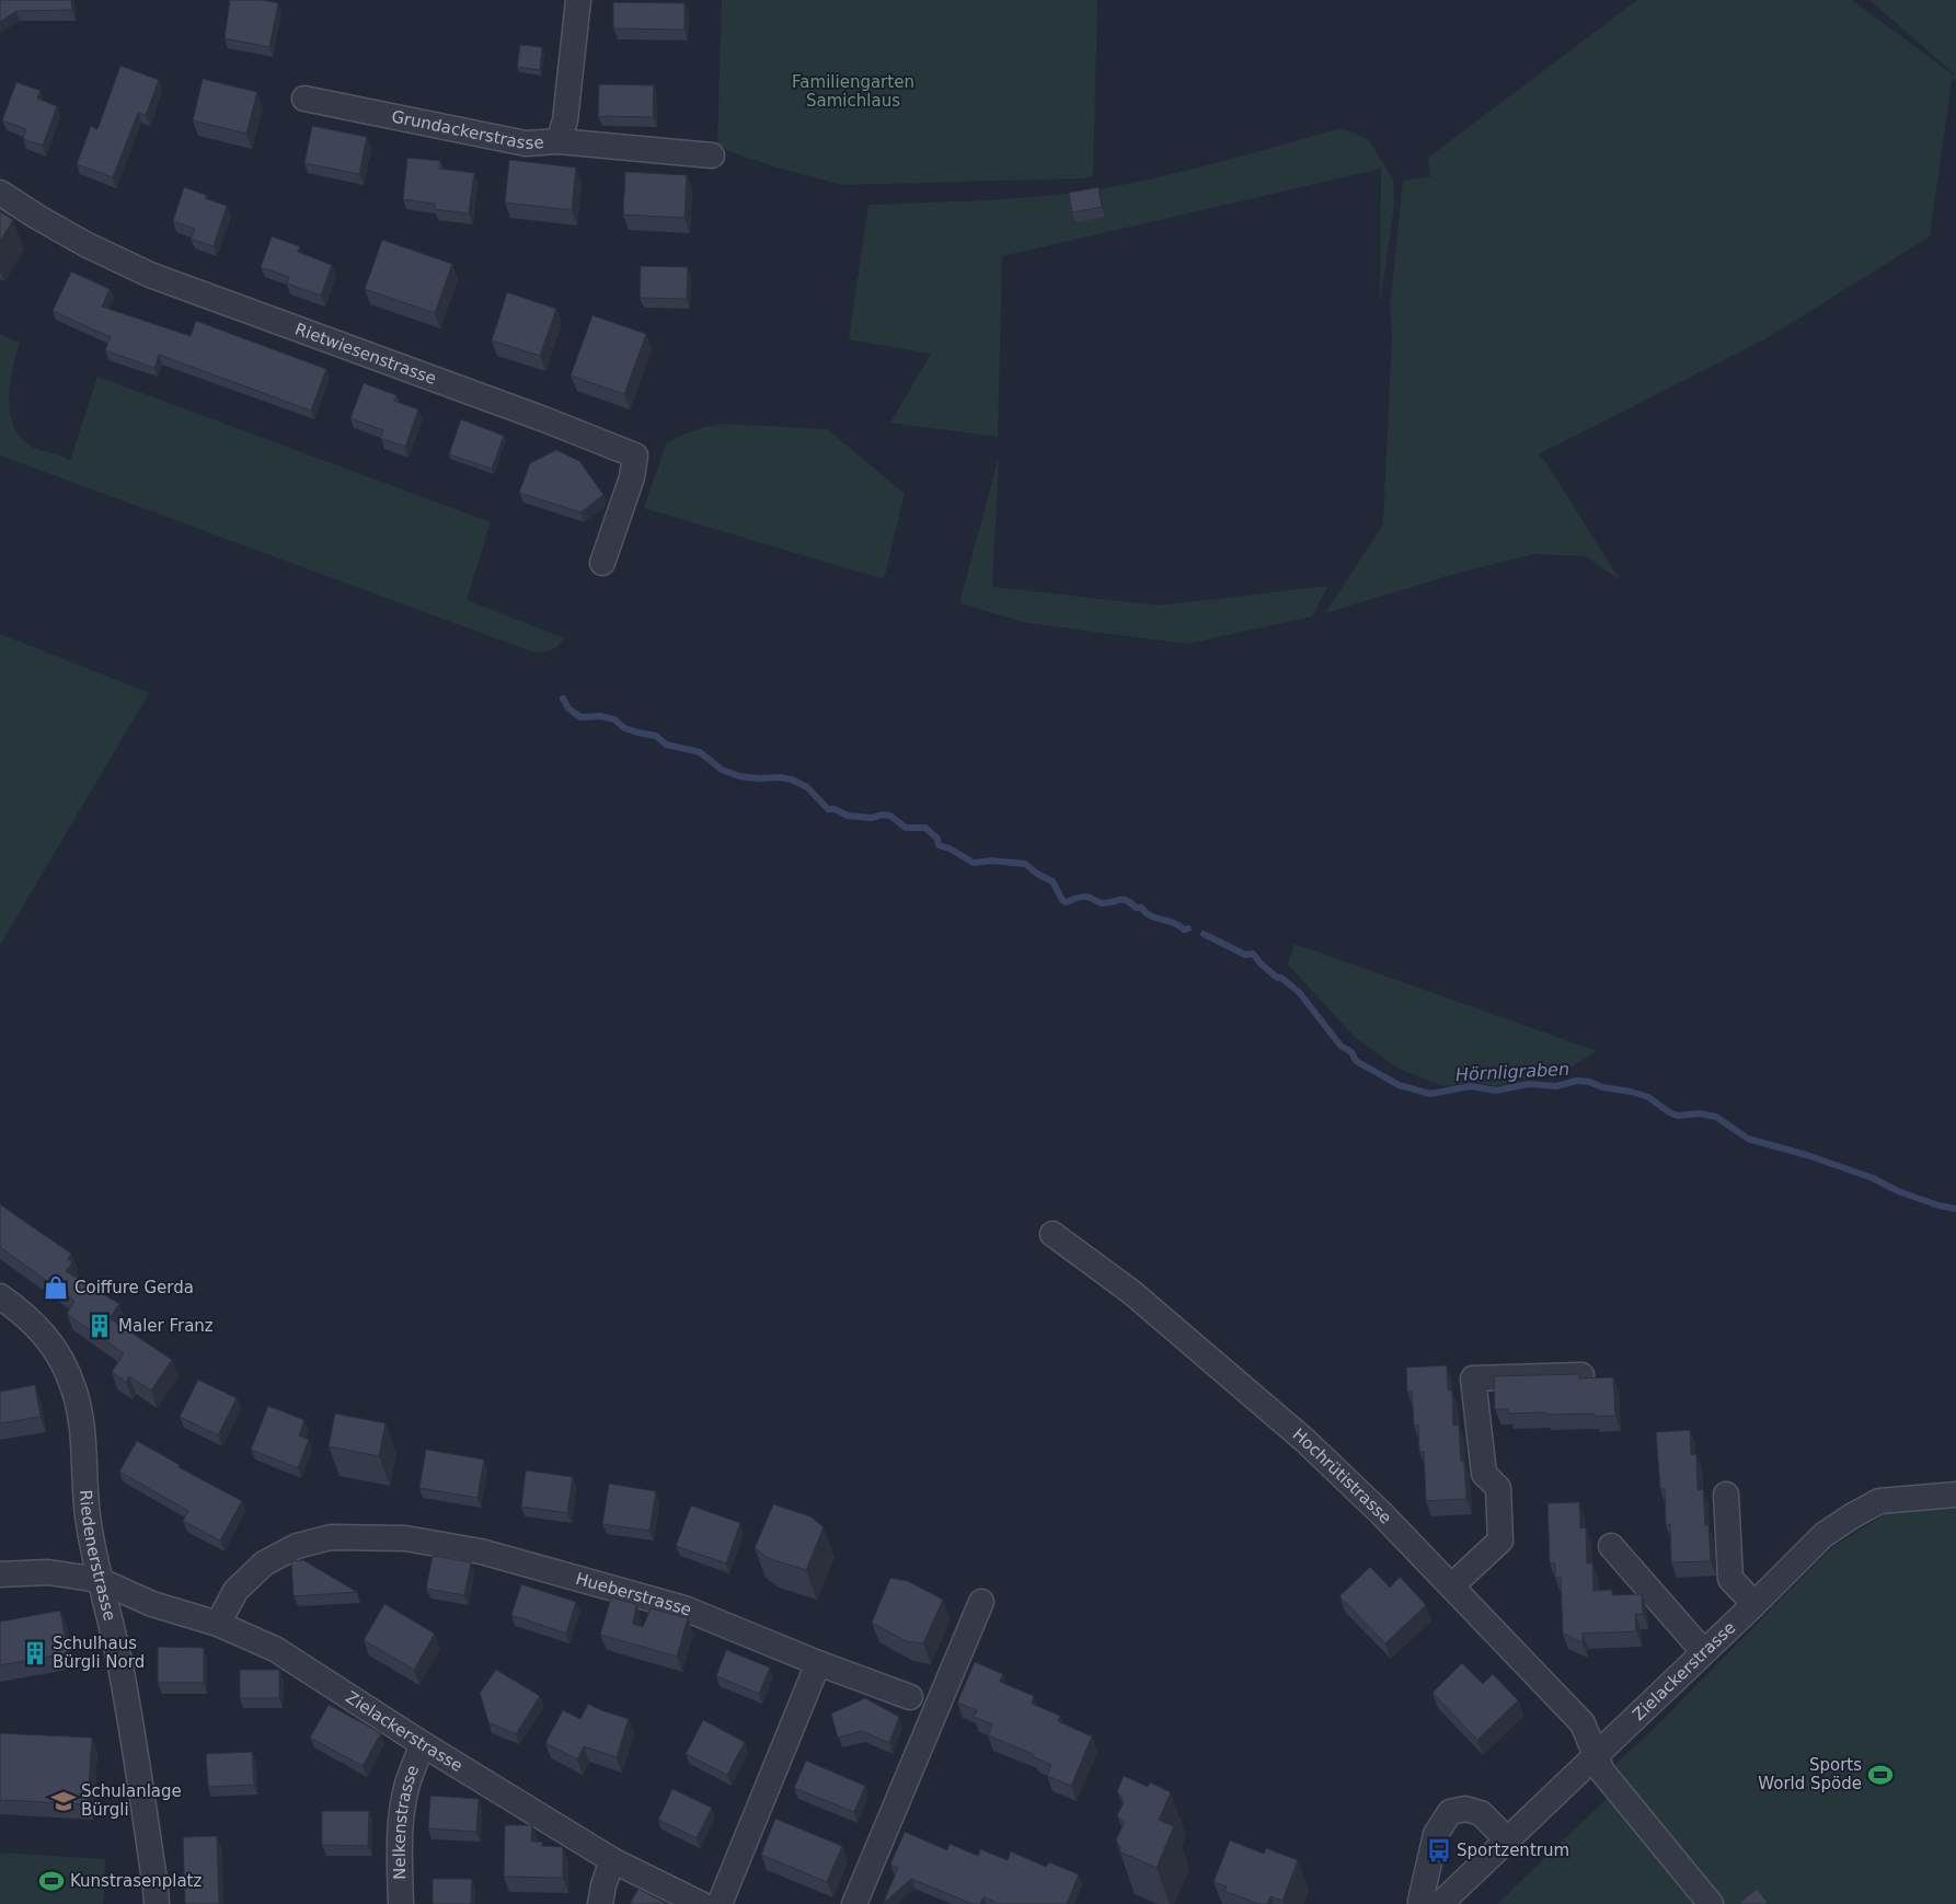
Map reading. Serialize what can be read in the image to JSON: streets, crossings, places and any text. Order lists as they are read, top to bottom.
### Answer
{
  "streets": {
    "street": [
      "Grundackerstrasse",
      "Rietwiesenstrasse",
      "Hochrütistrasse",
      "Riedenerstrasse",
      "Hueberstrasse",
      "Zielackerstrasse",
      "Nelkenstrasse"
    ]
  },
  "crossings": [
    ["Hochrütistrasse", "Zielackerstrasse"],
    ["Riedenerstrasse", "Zielackerstrasse"],
    ["Hueberstrasse", "Zielackerstrasse"],
    ["Zielackerstrasse", "Nelkenstrasse"]
  ],
  "water": ["Hörnligraben"],
  "parks": ["Familiengarten Samichlaus"],
  "places": {
    "shop": ["Coiffure Gerda"],
    "building": ["Maler Franz", "Schulhaus Bürgli Nord"],
    "sports": ["Sports World Spöde", "Kunstrasenplatz"],
    "school or university": ["Schulanlage Bürgli"],
    "bus stop": ["Sportzentrum"]
  }
}
